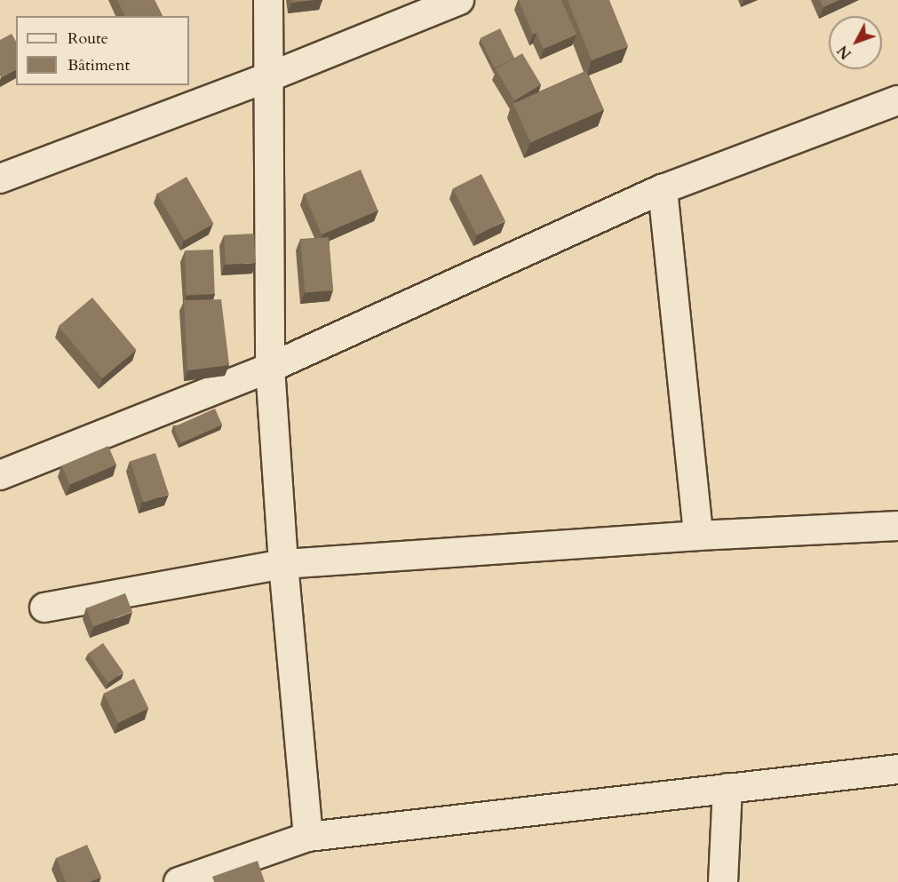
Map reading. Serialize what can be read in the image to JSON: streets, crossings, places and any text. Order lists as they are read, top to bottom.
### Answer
{
  "legend": ["Route", "Bâtiment"],
  "north": "bottom left"
}
